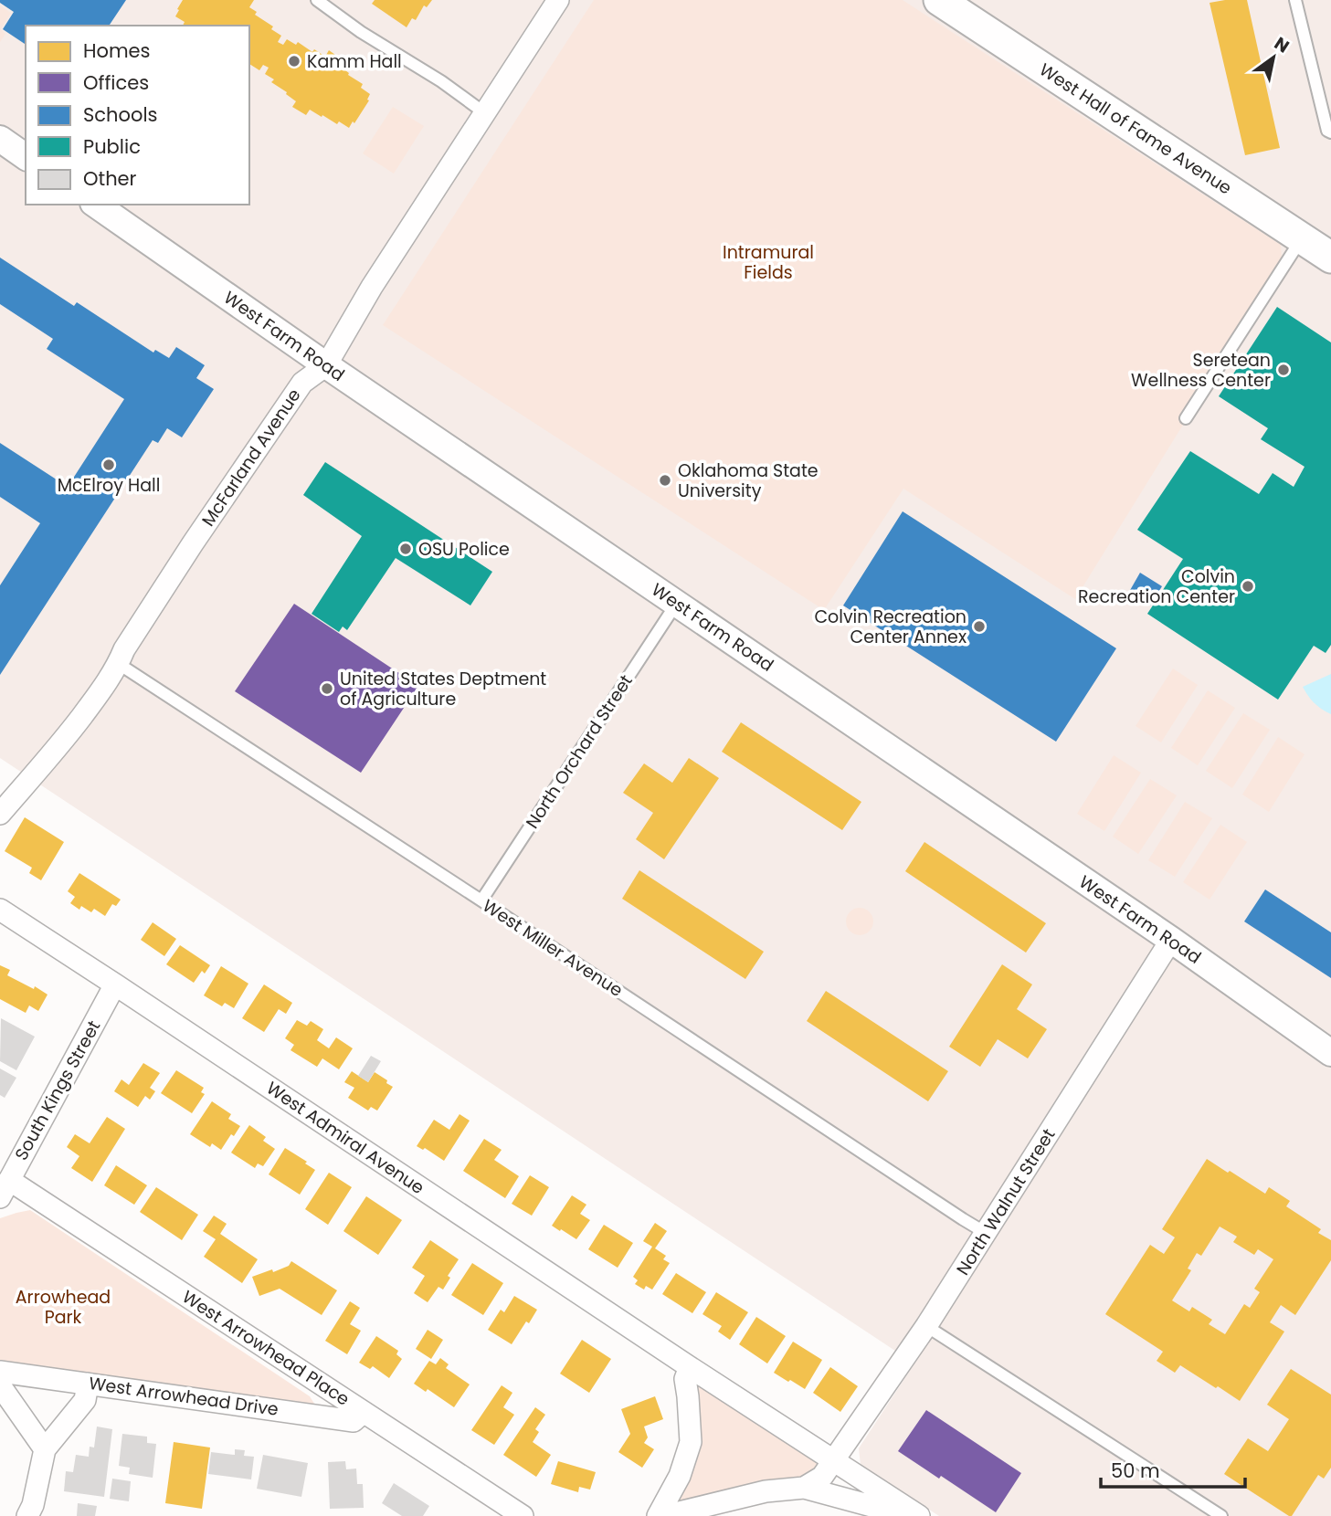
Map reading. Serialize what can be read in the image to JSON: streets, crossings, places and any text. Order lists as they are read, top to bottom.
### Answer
{
  "streets": {
    "main road": ["West Hall of Fame Avenue"],
    "street": [
      "West Farm Road",
      "McFarland Avenue",
      "South Kings Street",
      "West Admiral Avenue",
      "North Walnut Street",
      "West Arrowhead Place",
      "West Arrowhead Drive"
    ],
    "lane": ["North Orchard Street", "West Miller Avenue"]
  },
  "crossings": [
    ["West Farm Road", "McFarland Avenue"],
    ["West Farm Road", "North Orchard Street"],
    ["West Farm Road", "North Walnut Street"],
    ["McFarland Avenue", "West Miller Avenue"],
    ["North Orchard Street", "West Miller Avenue"],
    ["West Miller Avenue", "North Walnut Street"],
    ["South Kings Street", "West Admiral Avenue"],
    ["South Kings Street", "West Arrowhead Place"],
    ["West Admiral Avenue", "North Walnut Street"],
    ["West Arrowhead Place", "West Arrowhead Drive"]
  ],
  "parks": ["Intramural Fields", "Arrowhead Park"],
  "places": [
    "Kamm Hall",
    "Seretean Wellness Center",
    "McElroy Hall",
    "Oklahoma State University",
    "OSU Police",
    "Colvin Recreation Center",
    "Colvin Recreation Center Annex",
    "United States Deptment of Agriculture"
  ],
  "legend": [
    "Homes",
    "Offices",
    "Schools",
    "Public",
    "Other"
  ],
  "scale_bar": "50 m",
  "north": "top right"
}
